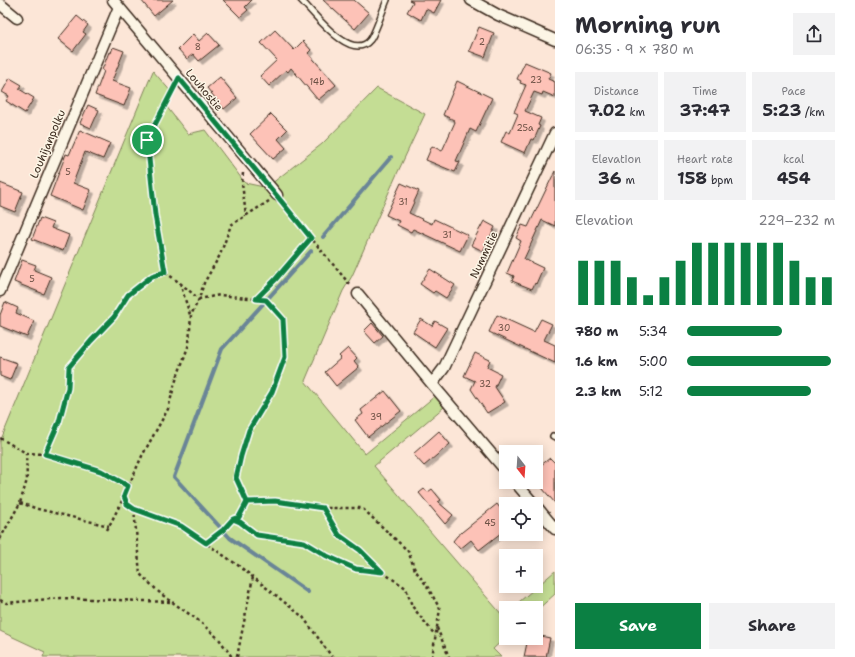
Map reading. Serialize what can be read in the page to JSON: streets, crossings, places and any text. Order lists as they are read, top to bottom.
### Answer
{
  "streets": {
    "street": ["Louhostie", "Louhijanpolku", "Nummitie"]
  },
  "crossings": [
    ["Louhostie", "Louhijanpolku"]
  ],
  "house_numbers": [
    "2",
    "8",
    "23",
    "14b",
    "25a",
    "5",
    "31",
    "31",
    "5",
    "30",
    "32",
    "39",
    "45"
  ],
  "north": "bottom",
  "page": {
    "heading": ["Morning run", "06:35 · 9 × 780 m"],
    "stats": [
      ["Distance", "7.02 km"],
      ["Time", "37:47"],
      ["Pace", "5:23 /km"],
      ["Elevation", "36 m"],
      ["Heart rate", "158 bpm"],
      ["kcal", "454"]
    ],
    "chart": ["Elevation", "229–232 m"],
    "list": [
      {
        "name": "780 m",
        "note": "5:34"
      },
      {
        "name": "1.6 km",
        "note": "5:00"
      },
      {
        "name": "2.3 km",
        "note": "5:12"
      }
    ],
    "map_buttons": ["+", "−"],
    "buttons": ["Save", "Share"]
  }
}
